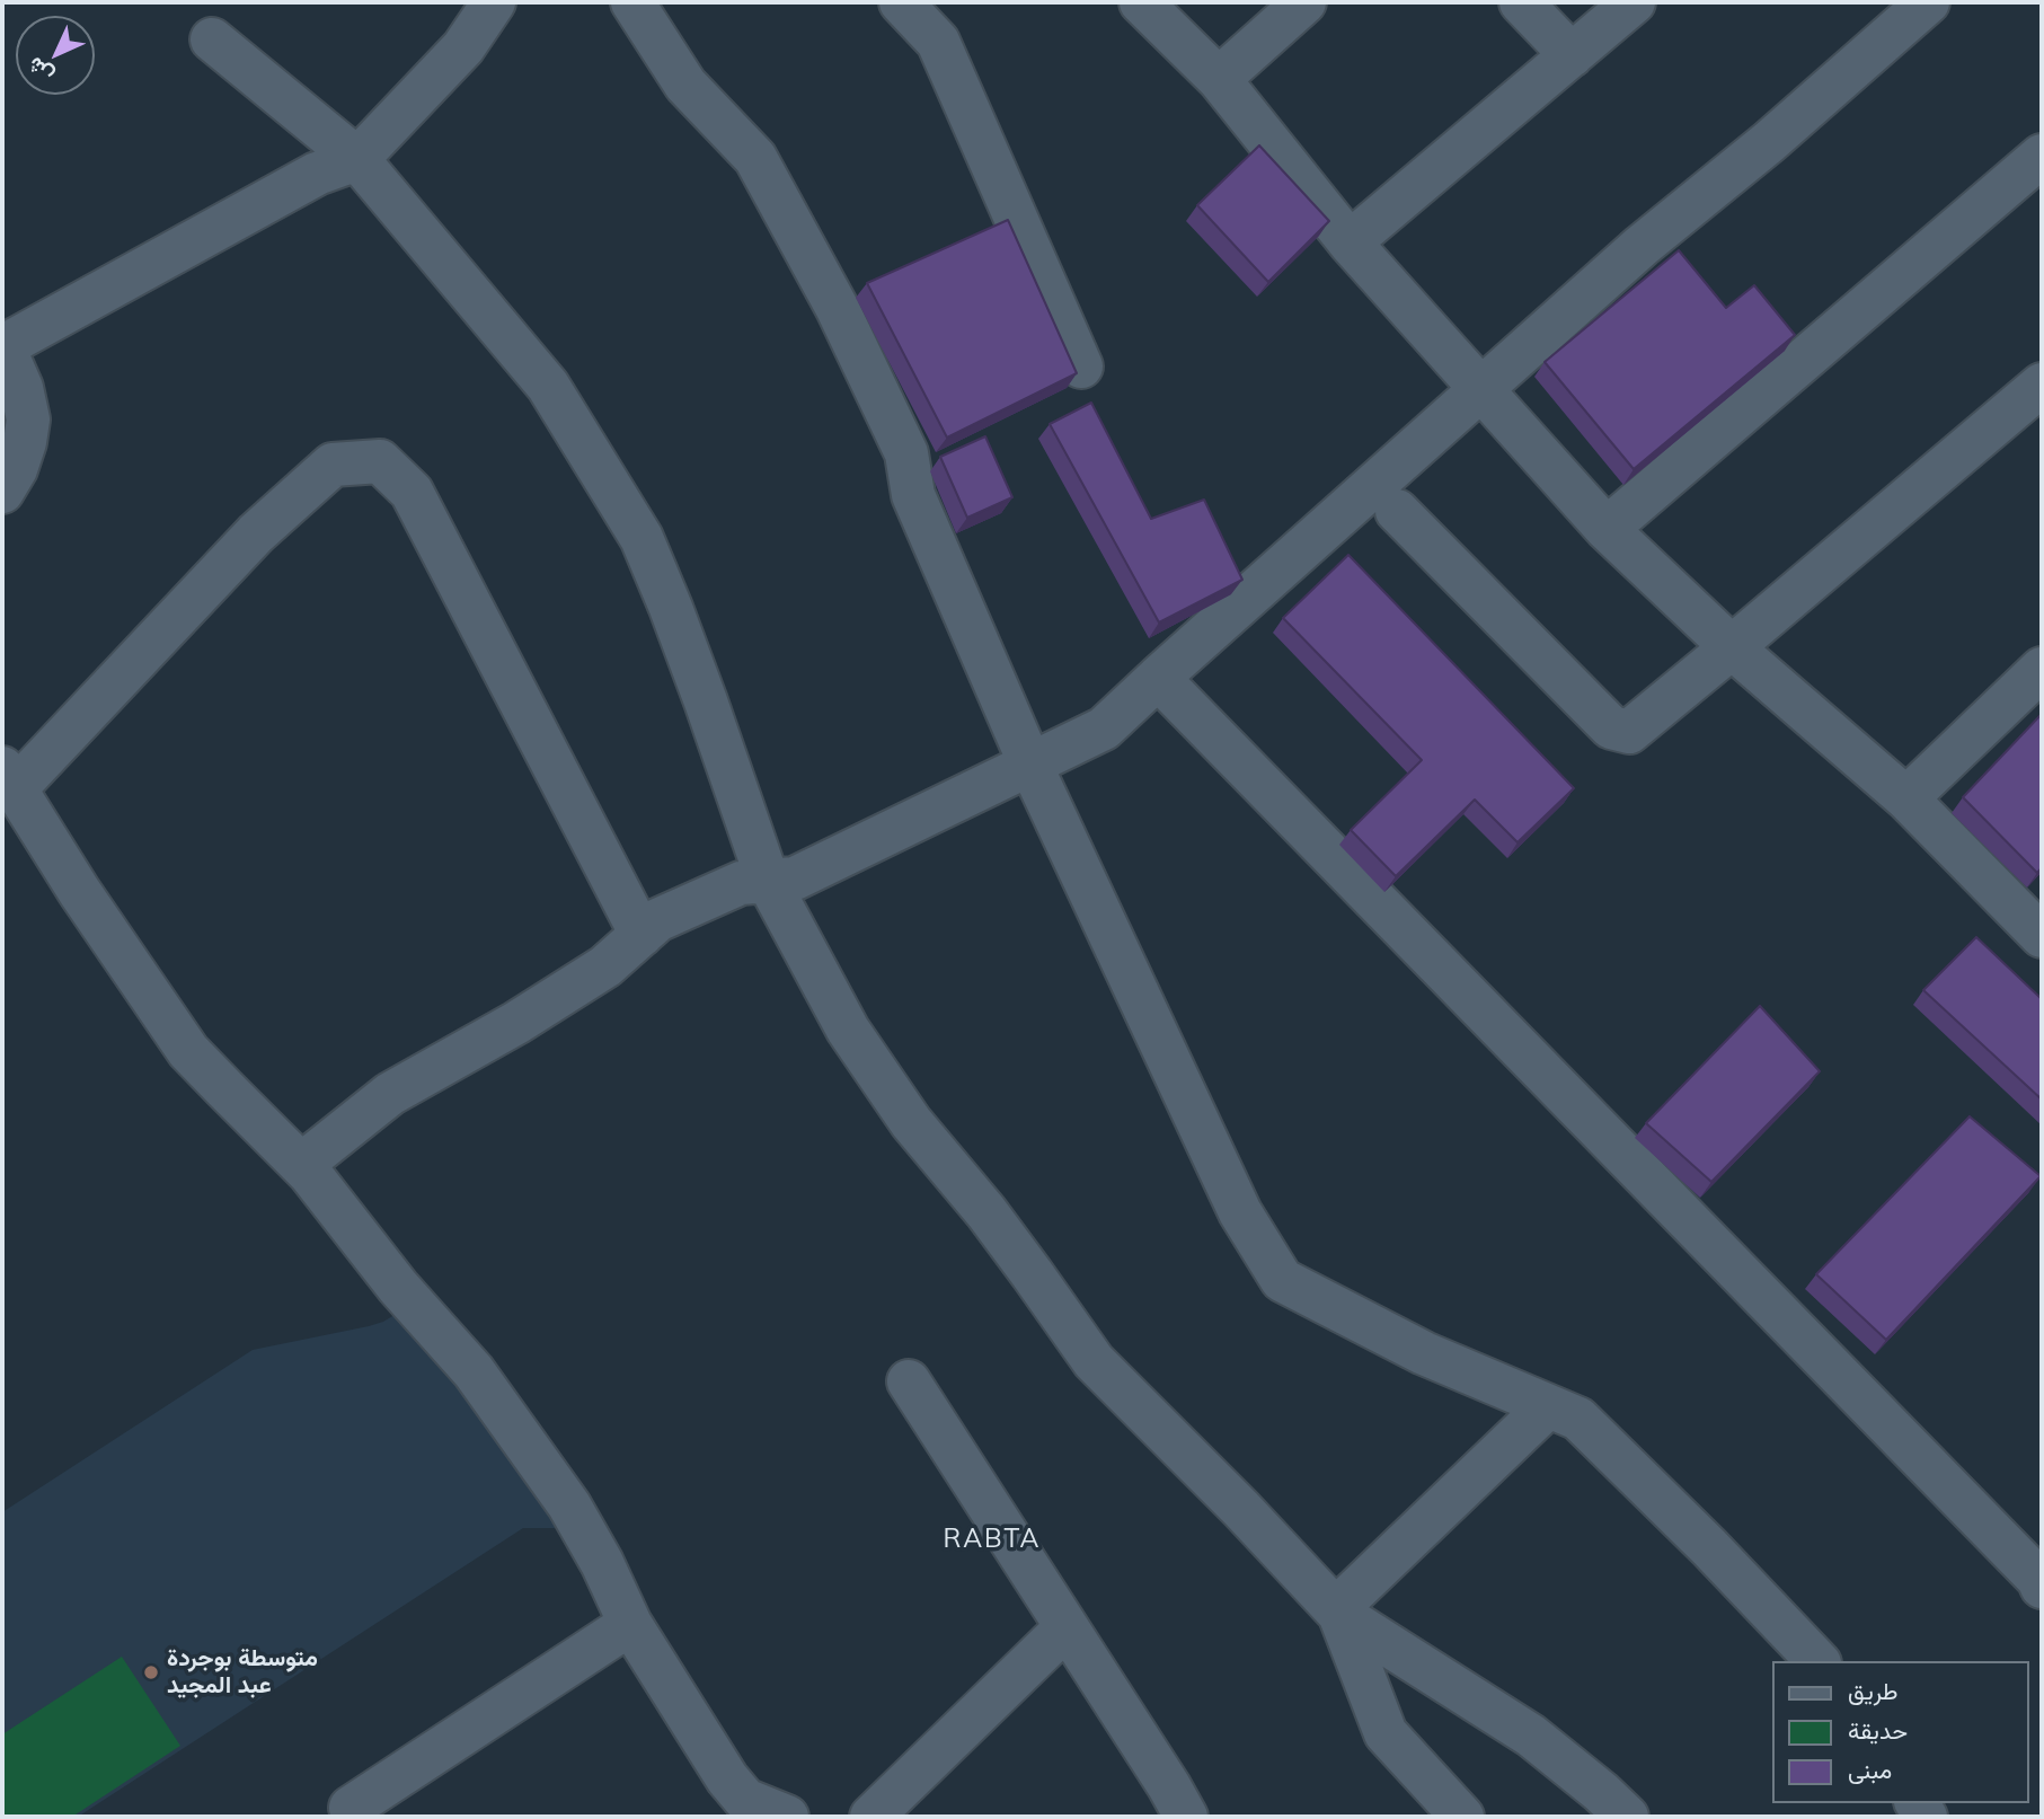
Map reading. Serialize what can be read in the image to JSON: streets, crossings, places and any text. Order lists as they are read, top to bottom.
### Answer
{
  "districts": ["RABTA"],
  "places": ["متوسطة بوجردة عبد المجيد"],
  "legend": ["طريق", "حديقة", "مبنى"],
  "north": "bottom left"
}
